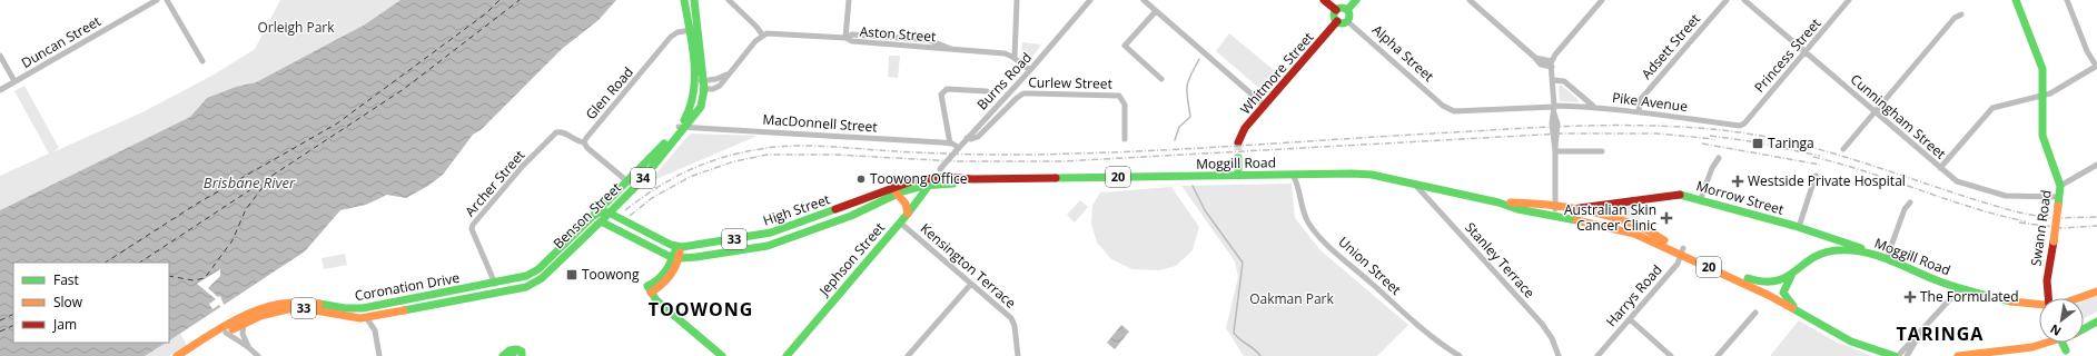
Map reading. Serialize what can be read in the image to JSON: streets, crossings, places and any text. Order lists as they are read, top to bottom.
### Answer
{
  "streets": {
    "main road": [
      "Whitmore Street",
      "Moggill Road",
      "20",
      "34",
      "Morrow Street",
      "High Street",
      "Benson Street",
      "Swann Road",
      "33",
      "Jephson Street",
      "Coronation Drive"
    ],
    "street": [
      "Aston Street",
      "Duncan Street",
      "Adsett Street",
      "Alpha Street",
      "Princess Street",
      "Burns Road",
      "Curlew Street",
      "Glen Road",
      "Pike Avenue",
      "Cunningham Street",
      "MacDonnell Street",
      "Archer Street",
      "Stanley Terrace",
      "Kensington Terrace",
      "Union Street",
      "Harrys Road"
    ]
  },
  "crossings": [
    ["Aston Street", "Burns Road"],
    ["Adsett Street", "Pike Avenue"],
    ["Alpha Street", "Whitmore Street"],
    ["Alpha Street", "Pike Avenue"],
    ["Princess Street", "Pike Avenue"],
    ["Princess Street", "Cunningham Street"],
    ["Burns Road", "Curlew Street"],
    ["Burns Road", "MacDonnell Street"],
    ["Burns Road", "Moggill Road"],
    ["Burns Road", "High Street"],
    ["Burns Road", "Jephson Street"],
    ["Glen Road", "34"],
    ["Glen Road", "Archer Street"],
    ["Cunningham Street", "Swann Road"],
    ["MacDonnell Street", "Benson Street"],
    ["Moggill Road", "20"],
    ["Moggill Road", "Morrow Street"],
    ["Moggill Road", "High Street"],
    ["Moggill Road", "Jephson Street"],
    ["Moggill Road", "Stanley Terrace"],
    ["Moggill Road", "Union Street"],
    ["Moggill Road", "Harrys Road"],
    ["34", "Benson Street"],
    ["Archer Street", "Benson Street"],
    ["Archer Street", "Coronation Drive"],
    ["High Street", "Benson Street"],
    ["High Street", "33"],
    ["High Street", "Jephson Street"],
    ["Benson Street", "33"],
    ["Benson Street", "Coronation Drive"],
    ["Jephson Street", "Kensington Terrace"]
  ],
  "districts": ["TOOWONG", "TARINGA"],
  "water": ["Brisbane River"],
  "parks": ["Orleigh Park", "Oakman Park"],
  "places": {
    "transit": ["Taringa", "Toowong"],
    "other": ["Toowong Office"],
    "health": ["Westside Private Hospital", "Australian Skin Cancer Clinic", "The Formulated"]
  },
  "legend": ["Fast", "Slow", "Jam"],
  "north": "bottom left"
}
